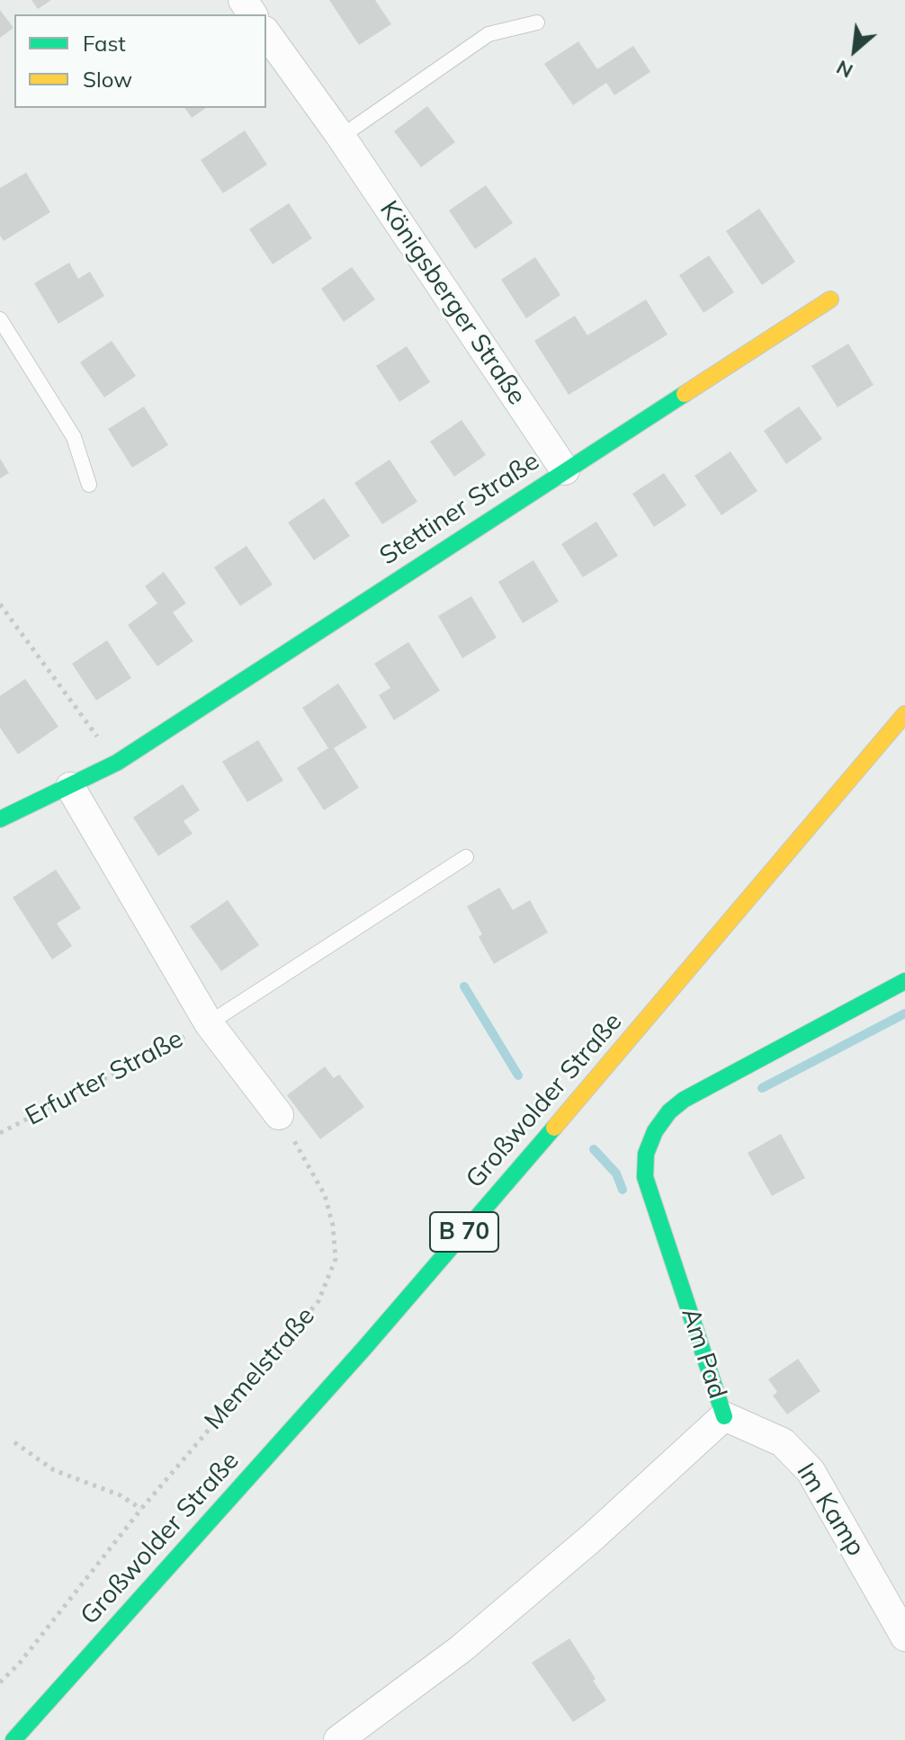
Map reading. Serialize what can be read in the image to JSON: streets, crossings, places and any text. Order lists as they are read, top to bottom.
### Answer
{
  "streets": {
    "street": [
      "Königsberger Straße",
      "Stettiner Straße",
      "Großwolder Straße",
      "B 70",
      "Am Pad",
      "Im Kamp"
    ],
    "path": ["Erfurter Straße", "Memelstraße"]
  },
  "crossings": [
    ["Königsberger Straße", "Stettiner Straße"],
    ["Am Pad", "Im Kamp"]
  ],
  "legend": ["Fast", "Slow"],
  "north": "bottom left"
}
